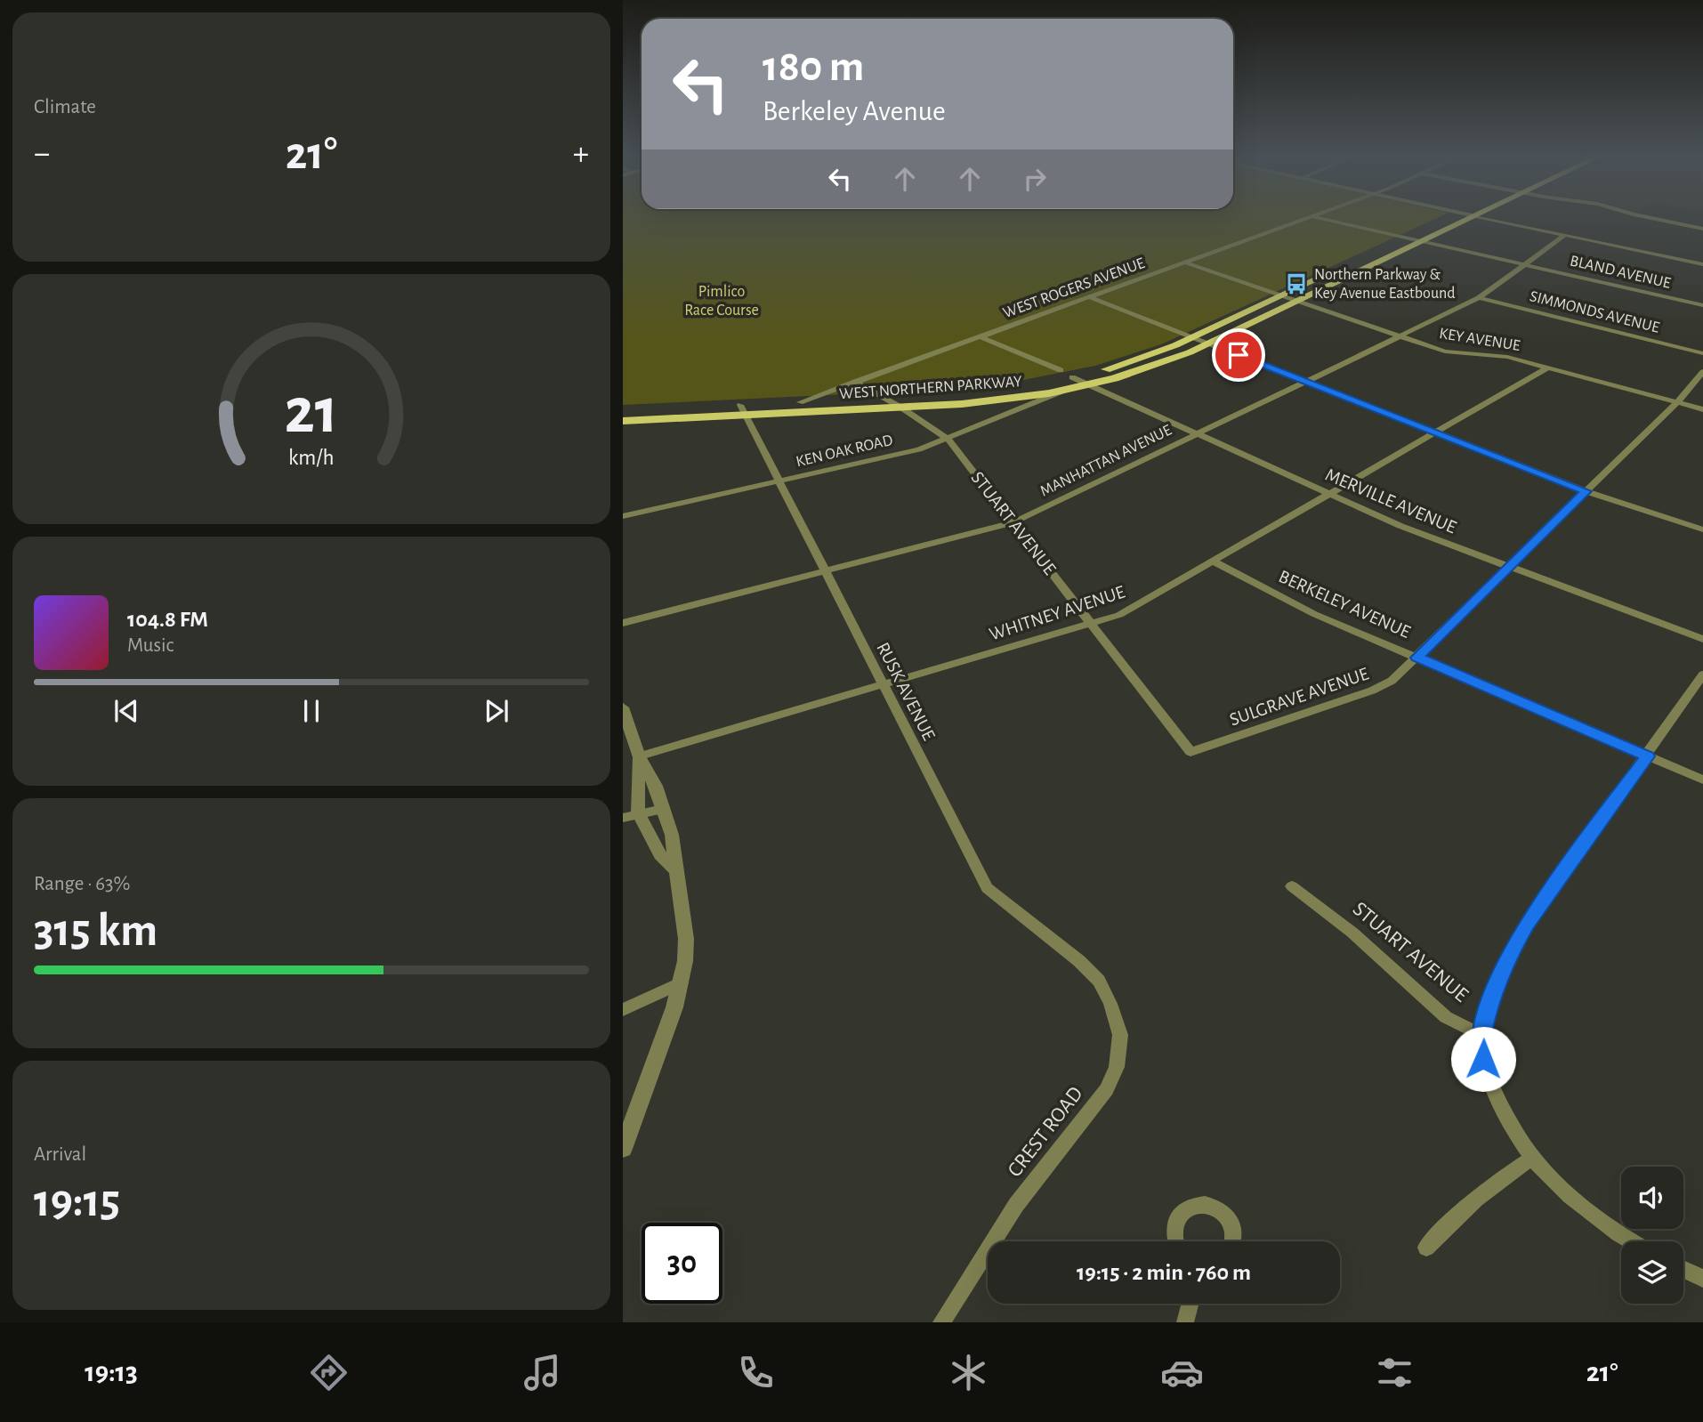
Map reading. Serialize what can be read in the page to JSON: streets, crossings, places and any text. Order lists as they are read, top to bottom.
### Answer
{
  "streets": {
    "main road": ["WEST NORTHERN PARKWAY"],
    "street": [
      "BLAND AVENUE",
      "WEST ROGERS AVENUE",
      "SIMMONDS AVENUE",
      "KEY AVENUE",
      "KEN OAK ROAD",
      "MANHATTAN AVENUE",
      "MERVILLE AVENUE",
      "STUART AVENUE",
      "BERKELEY AVENUE",
      "WHITNEY AVENUE",
      "RUSK AVENUE",
      "SULGRAVE AVENUE",
      "CREST ROAD"
    ]
  },
  "crossings": [
    ["BLAND AVENUE", "WEST NORTHERN PARKWAY"],
    ["BLAND AVENUE", "MANHATTAN AVENUE"],
    ["WEST ROGERS AVENUE", "KEY AVENUE"],
    ["WEST ROGERS AVENUE", "WEST NORTHERN PARKWAY"],
    ["WEST ROGERS AVENUE", "STUART AVENUE"],
    ["SIMMONDS AVENUE", "MANHATTAN AVENUE"],
    ["KEY AVENUE", "WEST NORTHERN PARKWAY"],
    ["KEY AVENUE", "MANHATTAN AVENUE"],
    ["KEY AVENUE", "WHITNEY AVENUE"],
    ["KEY AVENUE", "SULGRAVE AVENUE"],
    ["WEST NORTHERN PARKWAY", "KEN OAK ROAD"],
    ["WEST NORTHERN PARKWAY", "MERVILLE AVENUE"],
    ["WEST NORTHERN PARKWAY", "STUART AVENUE"],
    ["WEST NORTHERN PARKWAY", "RUSK AVENUE"],
    ["KEN OAK ROAD", "STUART AVENUE"],
    ["KEN OAK ROAD", "RUSK AVENUE"],
    ["MANHATTAN AVENUE", "MERVILLE AVENUE"],
    ["MANHATTAN AVENUE", "STUART AVENUE"],
    ["MANHATTAN AVENUE", "RUSK AVENUE"],
    ["MERVILLE AVENUE", "WHITNEY AVENUE"],
    ["MERVILLE AVENUE", "SULGRAVE AVENUE"],
    ["STUART AVENUE", "WHITNEY AVENUE"],
    ["STUART AVENUE", "SULGRAVE AVENUE"],
    ["BERKELEY AVENUE", "WHITNEY AVENUE"],
    ["BERKELEY AVENUE", "SULGRAVE AVENUE"],
    ["WHITNEY AVENUE", "RUSK AVENUE"],
    ["RUSK AVENUE", "CREST ROAD"]
  ],
  "parks": ["Pimlico Race Course"],
  "places": {
    "bus stop": ["Northern Parkway & Key Avenue Eastbound"]
  },
  "page": {
    "tile": [
      "Climate",
      ["Range · 63%", "315 km"],
      ["Arrival", "19:15"]
    ],
    "turn": ["180 m", "Berkeley Avenue"],
    "heat": ["−", "21°", "+"],
    "song": ["104.8 FM", "Music"],
    "limit": "30",
    "trip": "19:15 · 2 min · 760 m",
    "tabs": ["19:13", "21°"],
    "gauge": ["21", "km/h"]
  }
}
